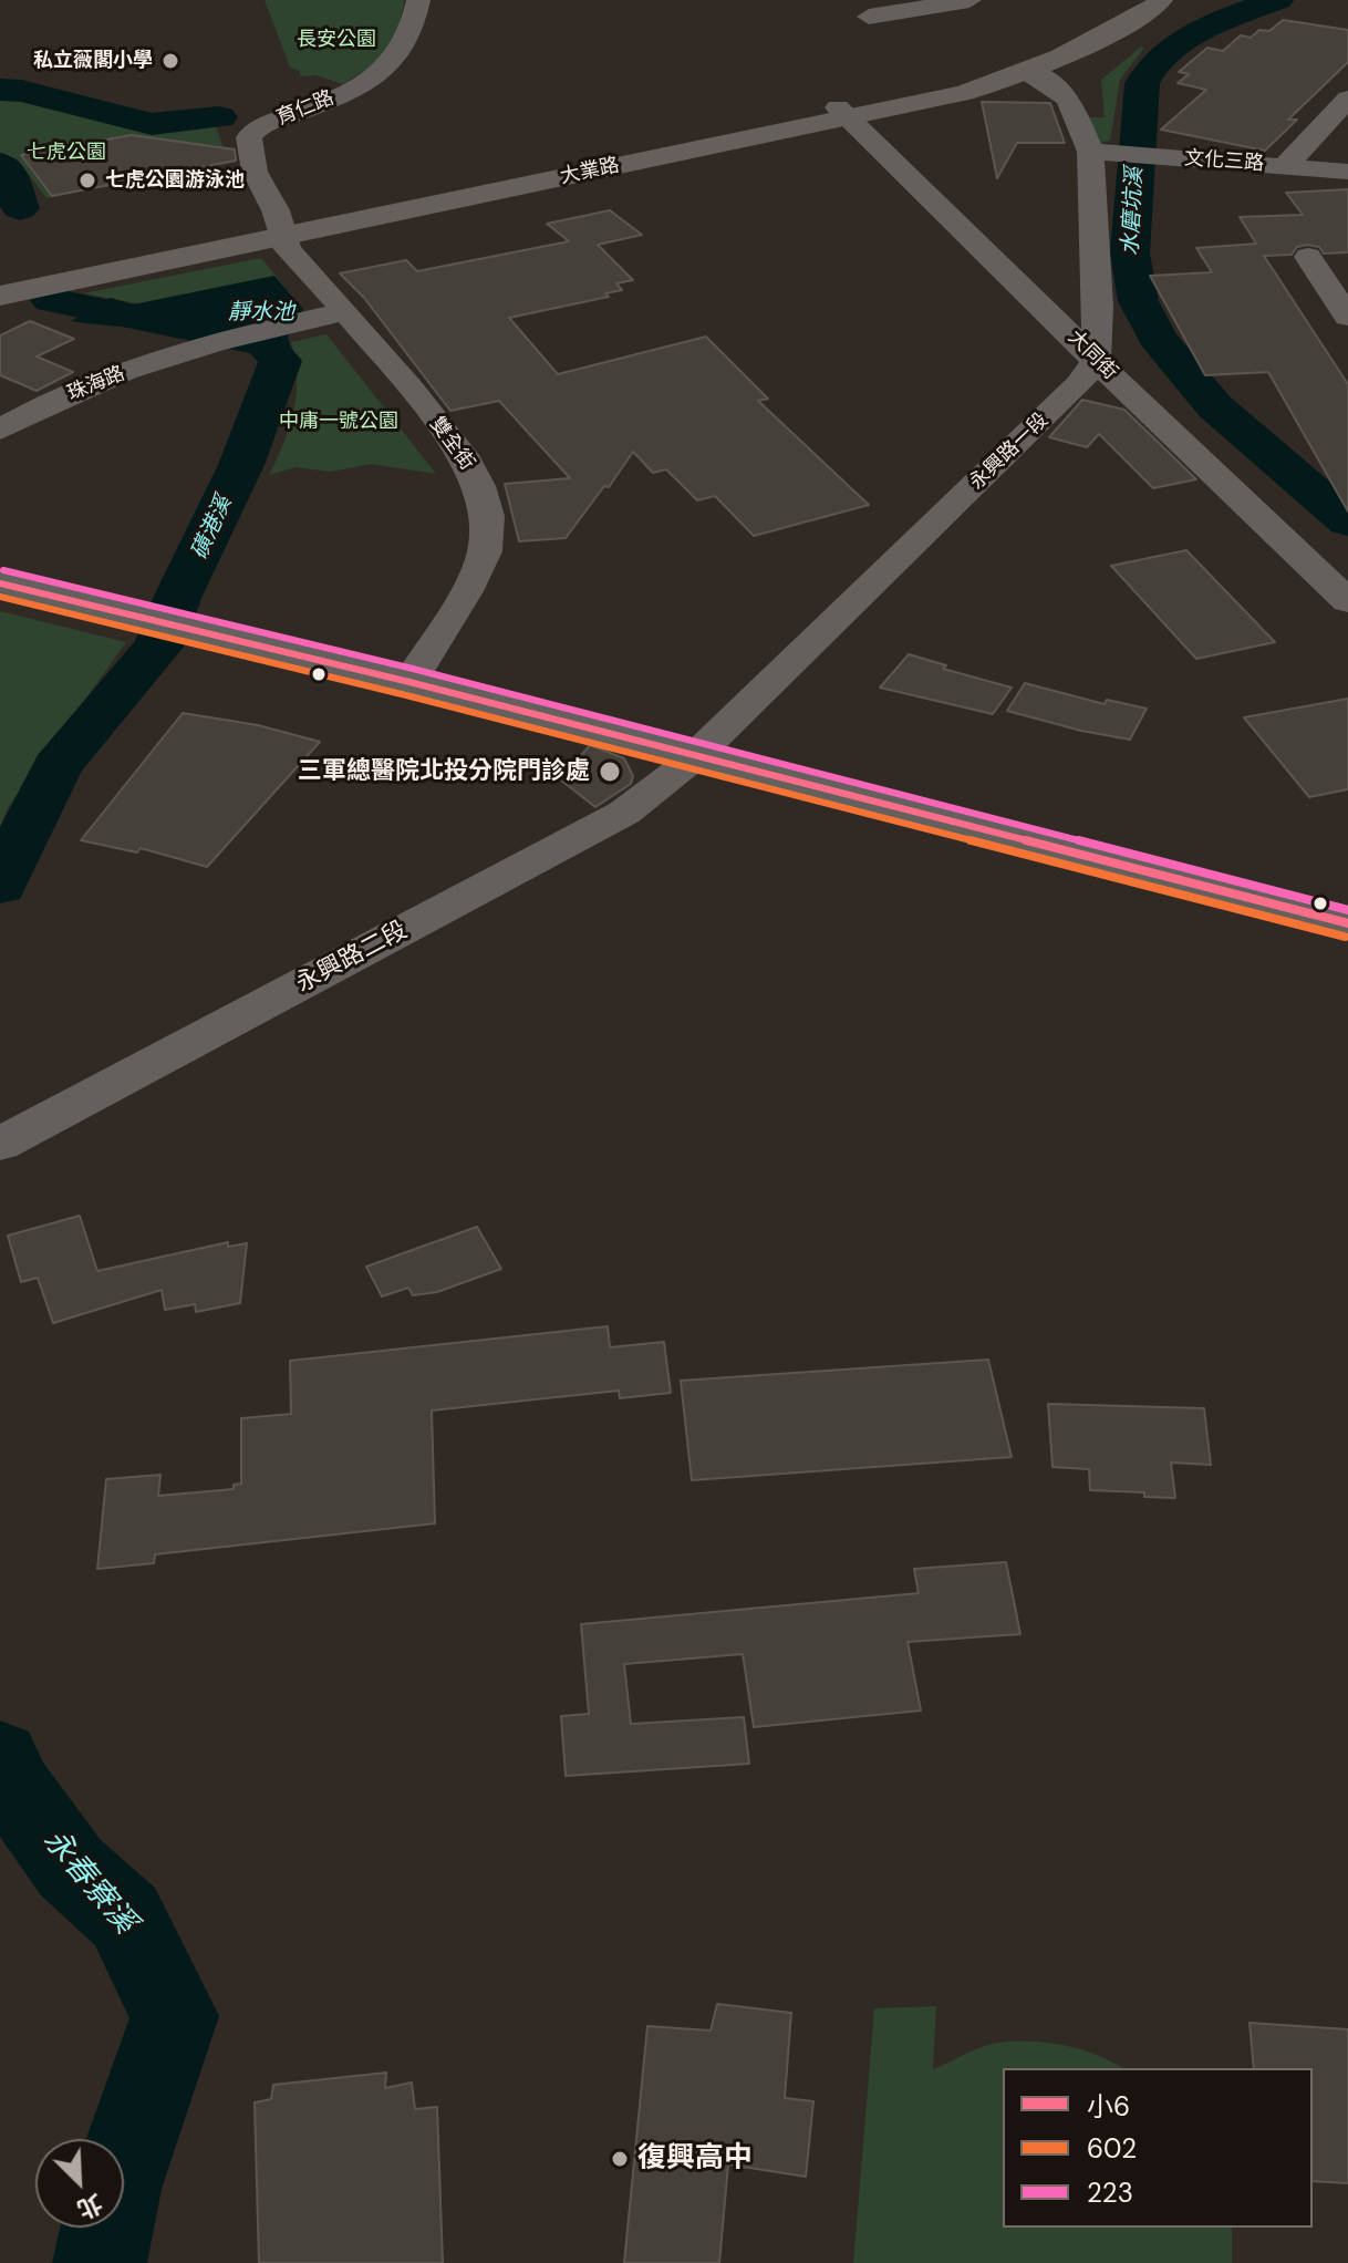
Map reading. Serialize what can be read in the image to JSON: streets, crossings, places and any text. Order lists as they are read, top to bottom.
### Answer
{
  "streets": {
    "main road": ["大業路"],
    "street": [
      "育仁路",
      "文化三路",
      "大同街",
      "珠海路",
      "雙全街",
      "永興路一段",
      "永興路二段"
    ]
  },
  "crossings": [
    ["育仁路", "大業路"],
    ["育仁路", "雙全街"],
    ["大業路", "大同街"],
    ["大業路", "雙全街"],
    ["大同街", "永興路一段"],
    ["珠海路", "雙全街"],
    ["永興路一段", "永興路二段"]
  ],
  "water": [
    "水磨坑溪",
    "靜水池",
    "磺港溪",
    "永春寮溪"
  ],
  "parks": ["長安公園", "七虎公園", "中庸一號公園"],
  "places": [
    "私立薇閣小學",
    "七虎公園游泳池",
    "三軍總醫院北投分院門診處",
    "復興高中"
  ],
  "lines": ["transit line 223", "transit line 小6", "transit line 602"],
  "legend": ["小6", "602", "223"],
  "north": "bottom right"
}
